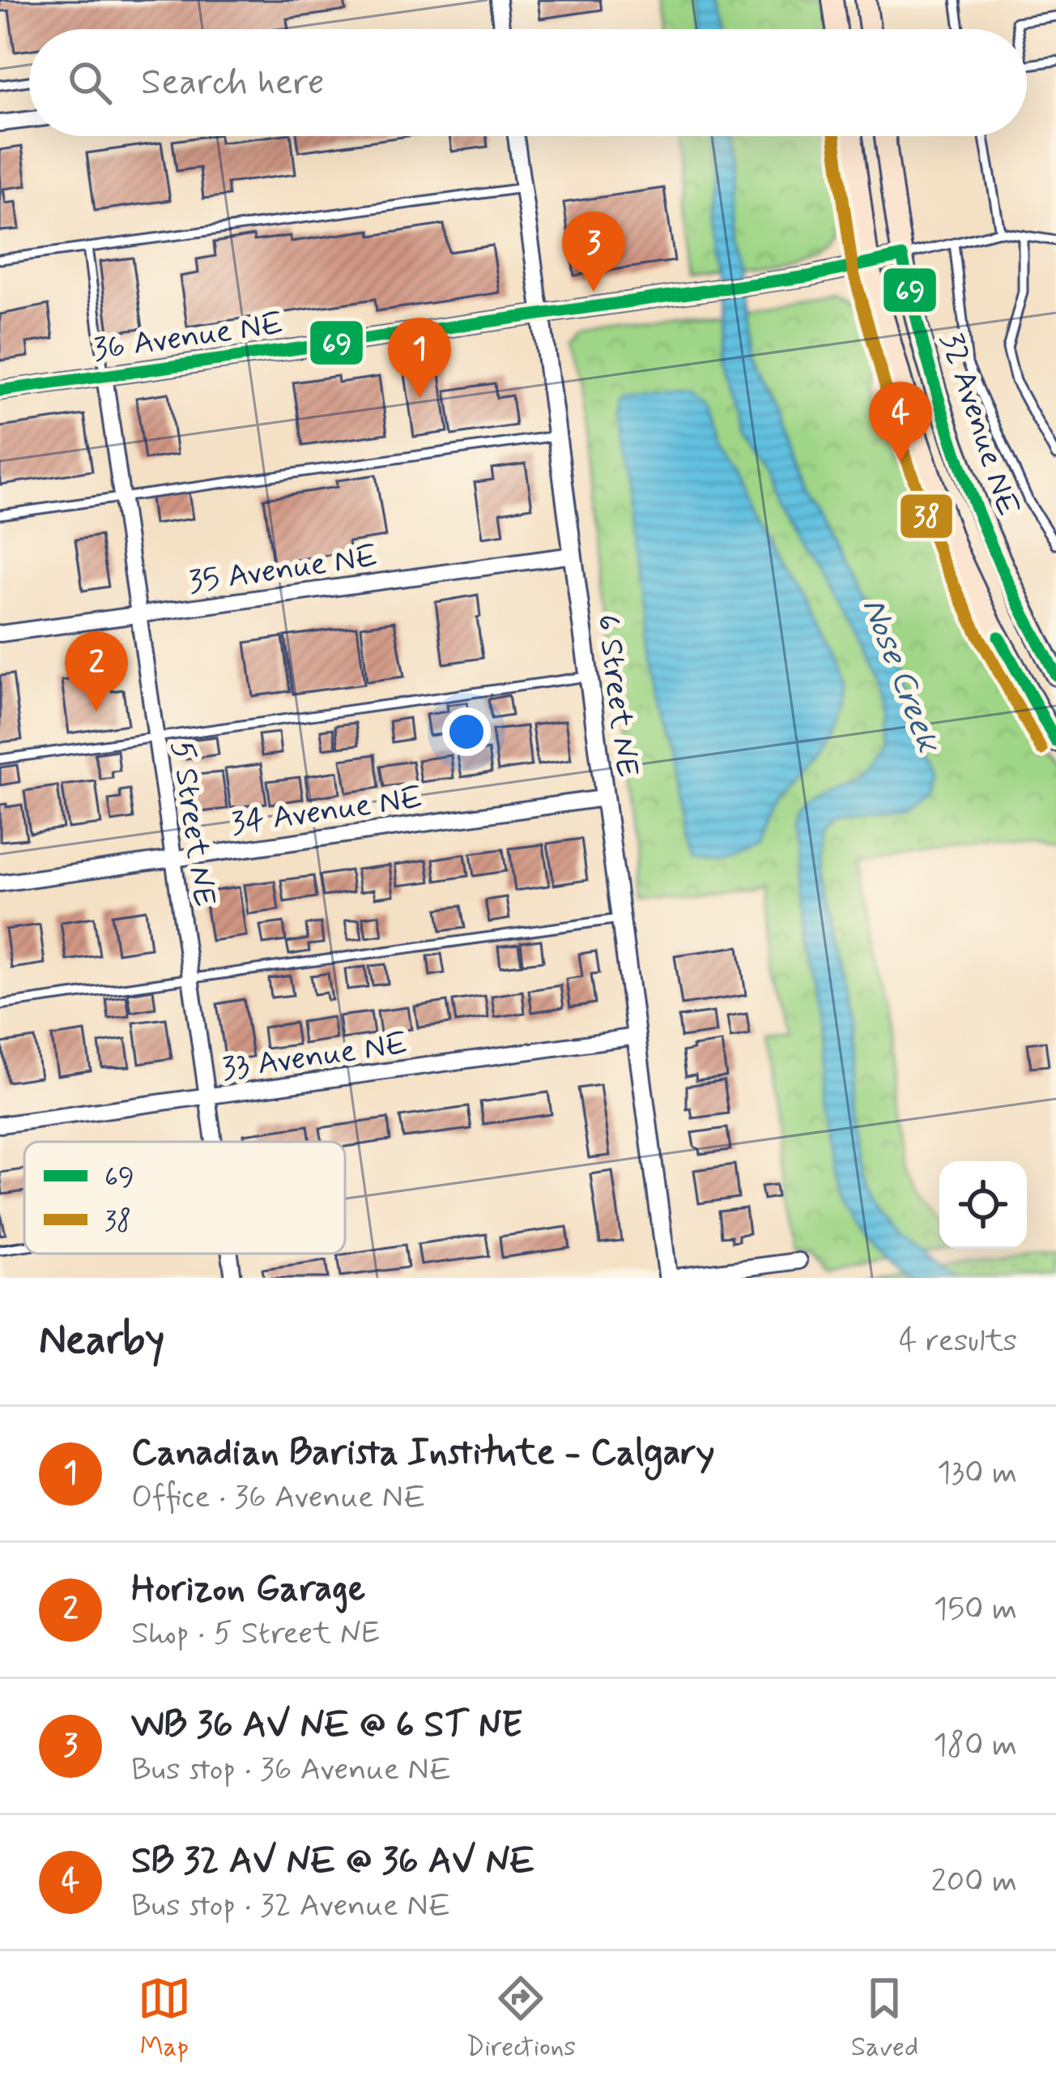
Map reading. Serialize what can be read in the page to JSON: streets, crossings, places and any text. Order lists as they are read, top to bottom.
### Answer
{
  "streets": {
    "main road": ["32 Avenue NE"],
    "street": [
      "36 Avenue NE",
      "35 Avenue NE",
      "6 Street NE",
      "34 Avenue NE",
      "5 Street NE",
      "33 Avenue NE"
    ]
  },
  "crossings": [
    ["36 Avenue NE", "32 Avenue NE"],
    ["36 Avenue NE", "6 Street NE"],
    ["36 Avenue NE", "5 Street NE"],
    ["35 Avenue NE", "6 Street NE"],
    ["35 Avenue NE", "5 Street NE"],
    ["6 Street NE", "34 Avenue NE"],
    ["6 Street NE", "33 Avenue NE"],
    ["34 Avenue NE", "5 Street NE"],
    ["5 Street NE", "33 Avenue NE"]
  ],
  "water": ["Nose Creek"],
  "lines": ["transit line 38", "transit line 69"],
  "legend": ["69", "38"],
  "page": {
    "search": "Search here",
    "pins": [
      "3",
      "1",
      "4",
      "2"
    ],
    "heading": ["Nearby", "4 results"],
    "list": [
      {
        "mark": "1",
        "name": "Canadian Barista Institute - Calgary",
        "note": "Office · 36 Avenue NE",
        "value": "130 m"
      },
      {
        "mark": "2",
        "name": "Horizon Garage",
        "note": "Shop · 5 Street NE",
        "value": "150 m"
      },
      {
        "mark": "3",
        "name": "WB 36 AV NE @ 6 ST NE",
        "note": "Bus stop · 36 Avenue NE",
        "value": "180 m"
      },
      {
        "mark": "4",
        "name": "SB 32 AV NE @ 36 AV NE",
        "note": "Bus stop · 32 Avenue NE",
        "value": "200 m"
      }
    ],
    "nav": ["Map", "Directions", "Saved"]
  }
}
